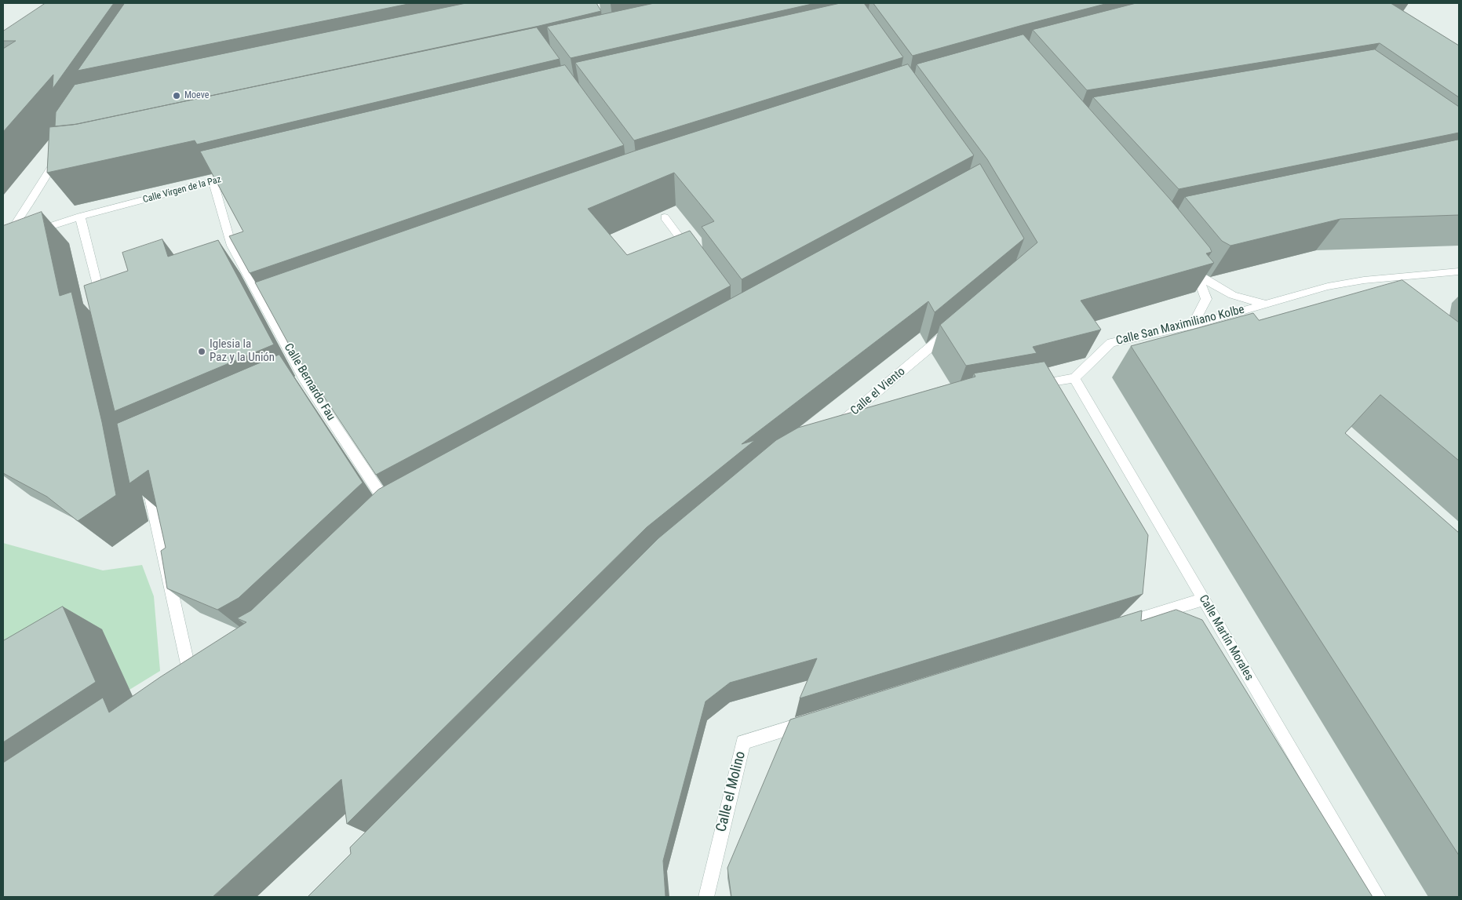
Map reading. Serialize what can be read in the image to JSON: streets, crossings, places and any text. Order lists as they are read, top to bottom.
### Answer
{
  "streets": {
    "street": [
      "Calle Virgen de la Paz",
      "Calle San Maximiliano Kolbe",
      "Calle Bernardo Fau",
      "Calle el Viento",
      "Calle Martín Morales",
      "Calle el Molino"
    ]
  },
  "crossings": [
    ["Calle Virgen de la Paz", "Calle Bernardo Fau"],
    ["Calle San Maximiliano Kolbe", "Calle Martín Morales"]
  ],
  "places": ["Moeve", "Iglesia la Paz y la Unión"]
}
